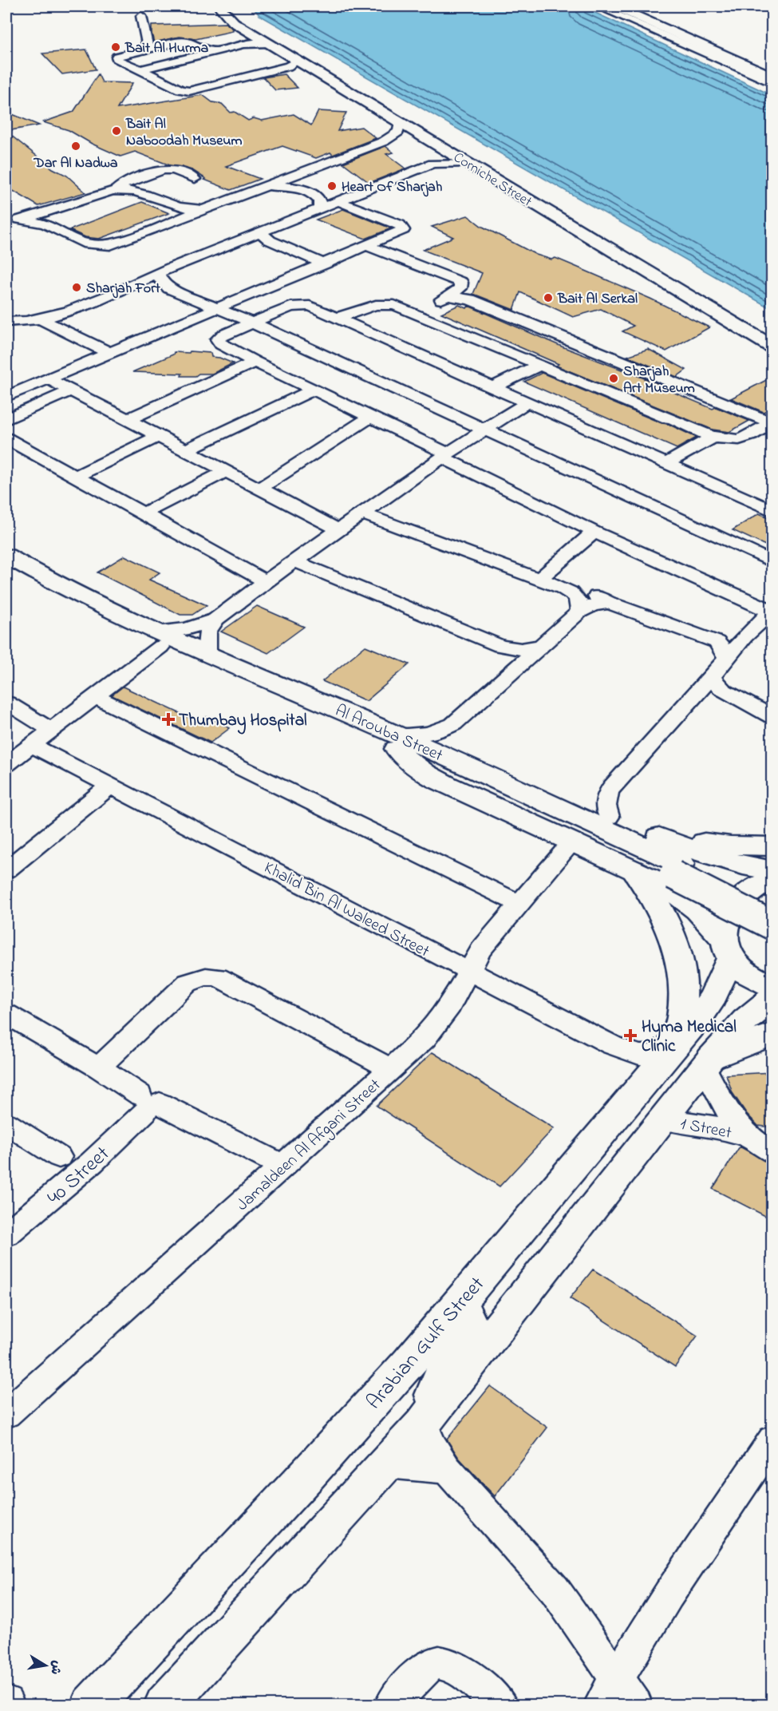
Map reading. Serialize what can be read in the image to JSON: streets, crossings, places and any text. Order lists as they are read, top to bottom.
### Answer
{
  "streets": {
    "main road": ["Corniche Street", "Al Arouba Street", "Arabian Gulf Street"],
    "street": [
      "Khalid Bin Al Waleed Street",
      "1 Street",
      "Jamaldeen Al Afgani Street",
      "40 Street"
    ]
  },
  "crossings": [
    ["Khalid Bin Al Waleed Street", "Jamaldeen Al Afgani Street"],
    ["Khalid Bin Al Waleed Street", "Arabian Gulf Street"]
  ],
  "places": {
    "other": [
      "Bait Al Hurma",
      "Bait Al Naboodah Museum",
      "Dar Al Nadwa",
      "Heart Of Sharjah",
      "Sharjah Fort",
      "Bait Al Serkal",
      "Sharjah Art Museum"
    ],
    "health": ["Thumbay Hospital", "Hyma Medical Clinic"]
  },
  "north": "right"
}
